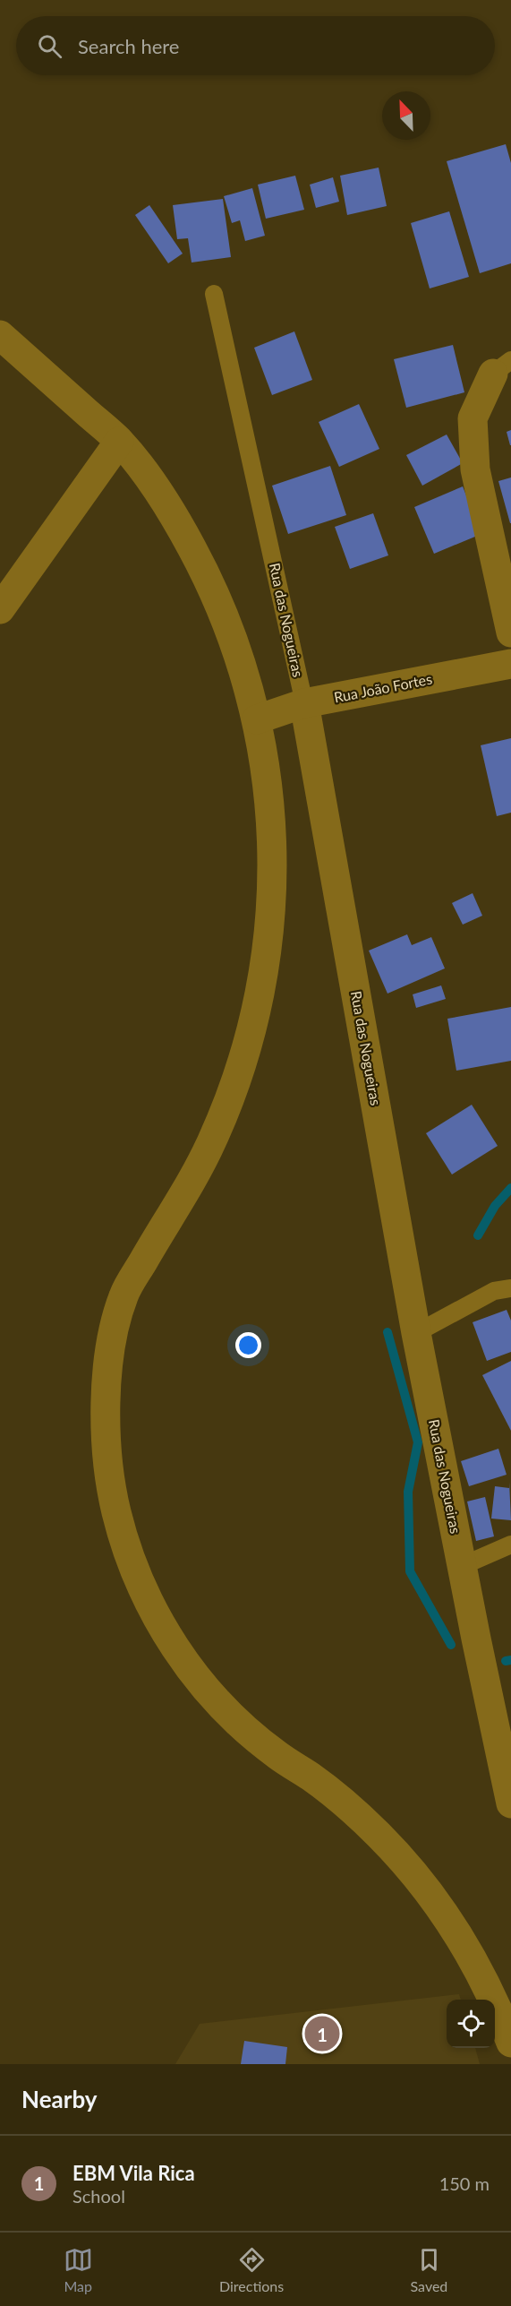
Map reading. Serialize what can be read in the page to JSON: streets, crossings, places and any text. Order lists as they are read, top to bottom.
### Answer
{
  "streets": {
    "street": ["Rua das Nogueiras", "Rua João Fortes"]
  },
  "crossings": [
    ["Rua das Nogueiras", "Rua João Fortes"]
  ],
  "north": "top left",
  "page": {
    "search": "Search here",
    "pins": "1",
    "heading": "Nearby",
    "list": [
      {
        "mark": "1",
        "name": "EBM Vila Rica",
        "note": "School",
        "value": "150 m"
      }
    ],
    "nav": ["Map", "Directions", "Saved"]
  }
}
